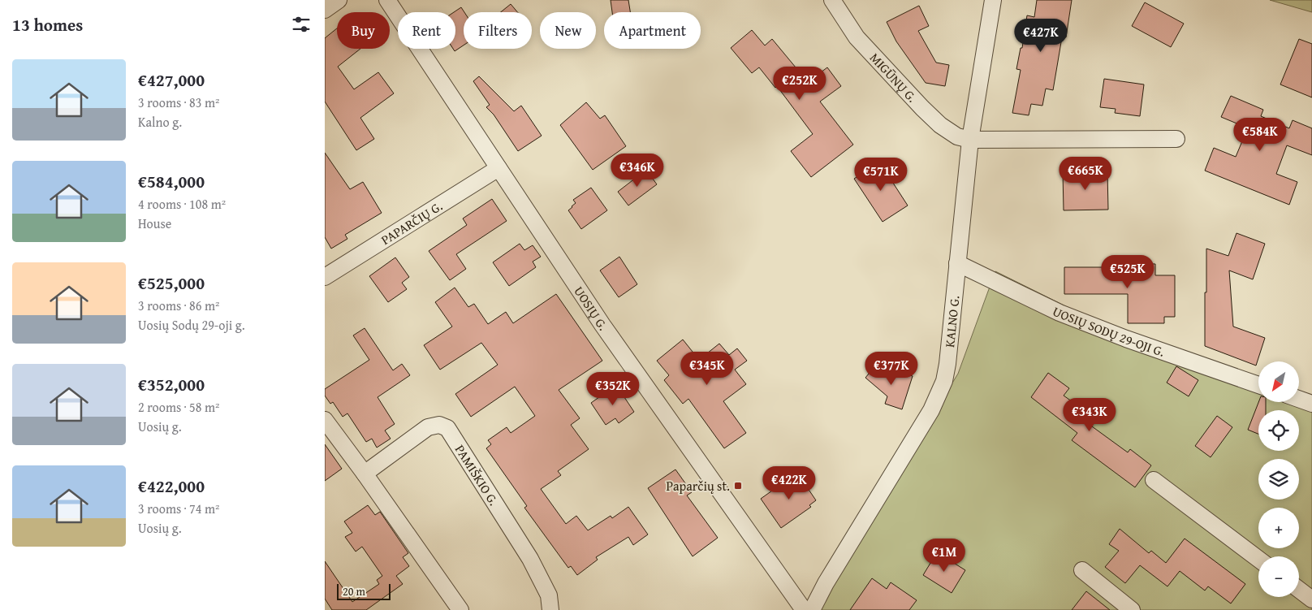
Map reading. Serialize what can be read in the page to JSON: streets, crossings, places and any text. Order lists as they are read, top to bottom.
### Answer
{
  "streets": {
    "street": [
      "MIGŪNŲ G.",
      "PAPARČIŲ G.",
      "UOSIŲ G.",
      "KALNO G.",
      "UOSIŲ SODŲ 29-OJI G.",
      "PAMIŠKIO G."
    ]
  },
  "crossings": [
    ["MIGŪNŲ G.", "KALNO G."],
    ["PAPARČIŲ G.", "UOSIŲ G."],
    ["KALNO G.", "UOSIŲ SODŲ 29-OJI G."]
  ],
  "places": {
    "transit": ["Paparčių st."]
  },
  "scale_bar": "20 m",
  "north": "bottom left",
  "page": {
    "heading": "13 homes",
    "chip": [
      "Buy",
      "Rent",
      "Filters",
      "New",
      "Apartment"
    ],
    "price": [
      "€427K",
      "€252K",
      "€584K",
      "€346K",
      "€665K",
      "€571K",
      "€525K",
      "€345K",
      "€377K",
      "€352K",
      "€343K",
      "€422K",
      "€1M"
    ],
    "list": [
      {
        "name": "€427,000",
        "note": "3 rooms · 83 m² · Kalno g."
      },
      {
        "name": "€584,000",
        "note": "4 rooms · 108 m² · House"
      },
      {
        "name": "€525,000",
        "note": "3 rooms · 86 m² · Uosių Sodų 29-oji g."
      },
      {
        "name": "€352,000",
        "note": "2 rooms · 58 m² · Uosių g."
      },
      {
        "name": "€422,000",
        "note": "3 rooms · 74 m² · Uosių g."
      }
    ],
    "map_buttons": ["+", "−"],
    "scale": "20 m"
  }
}
